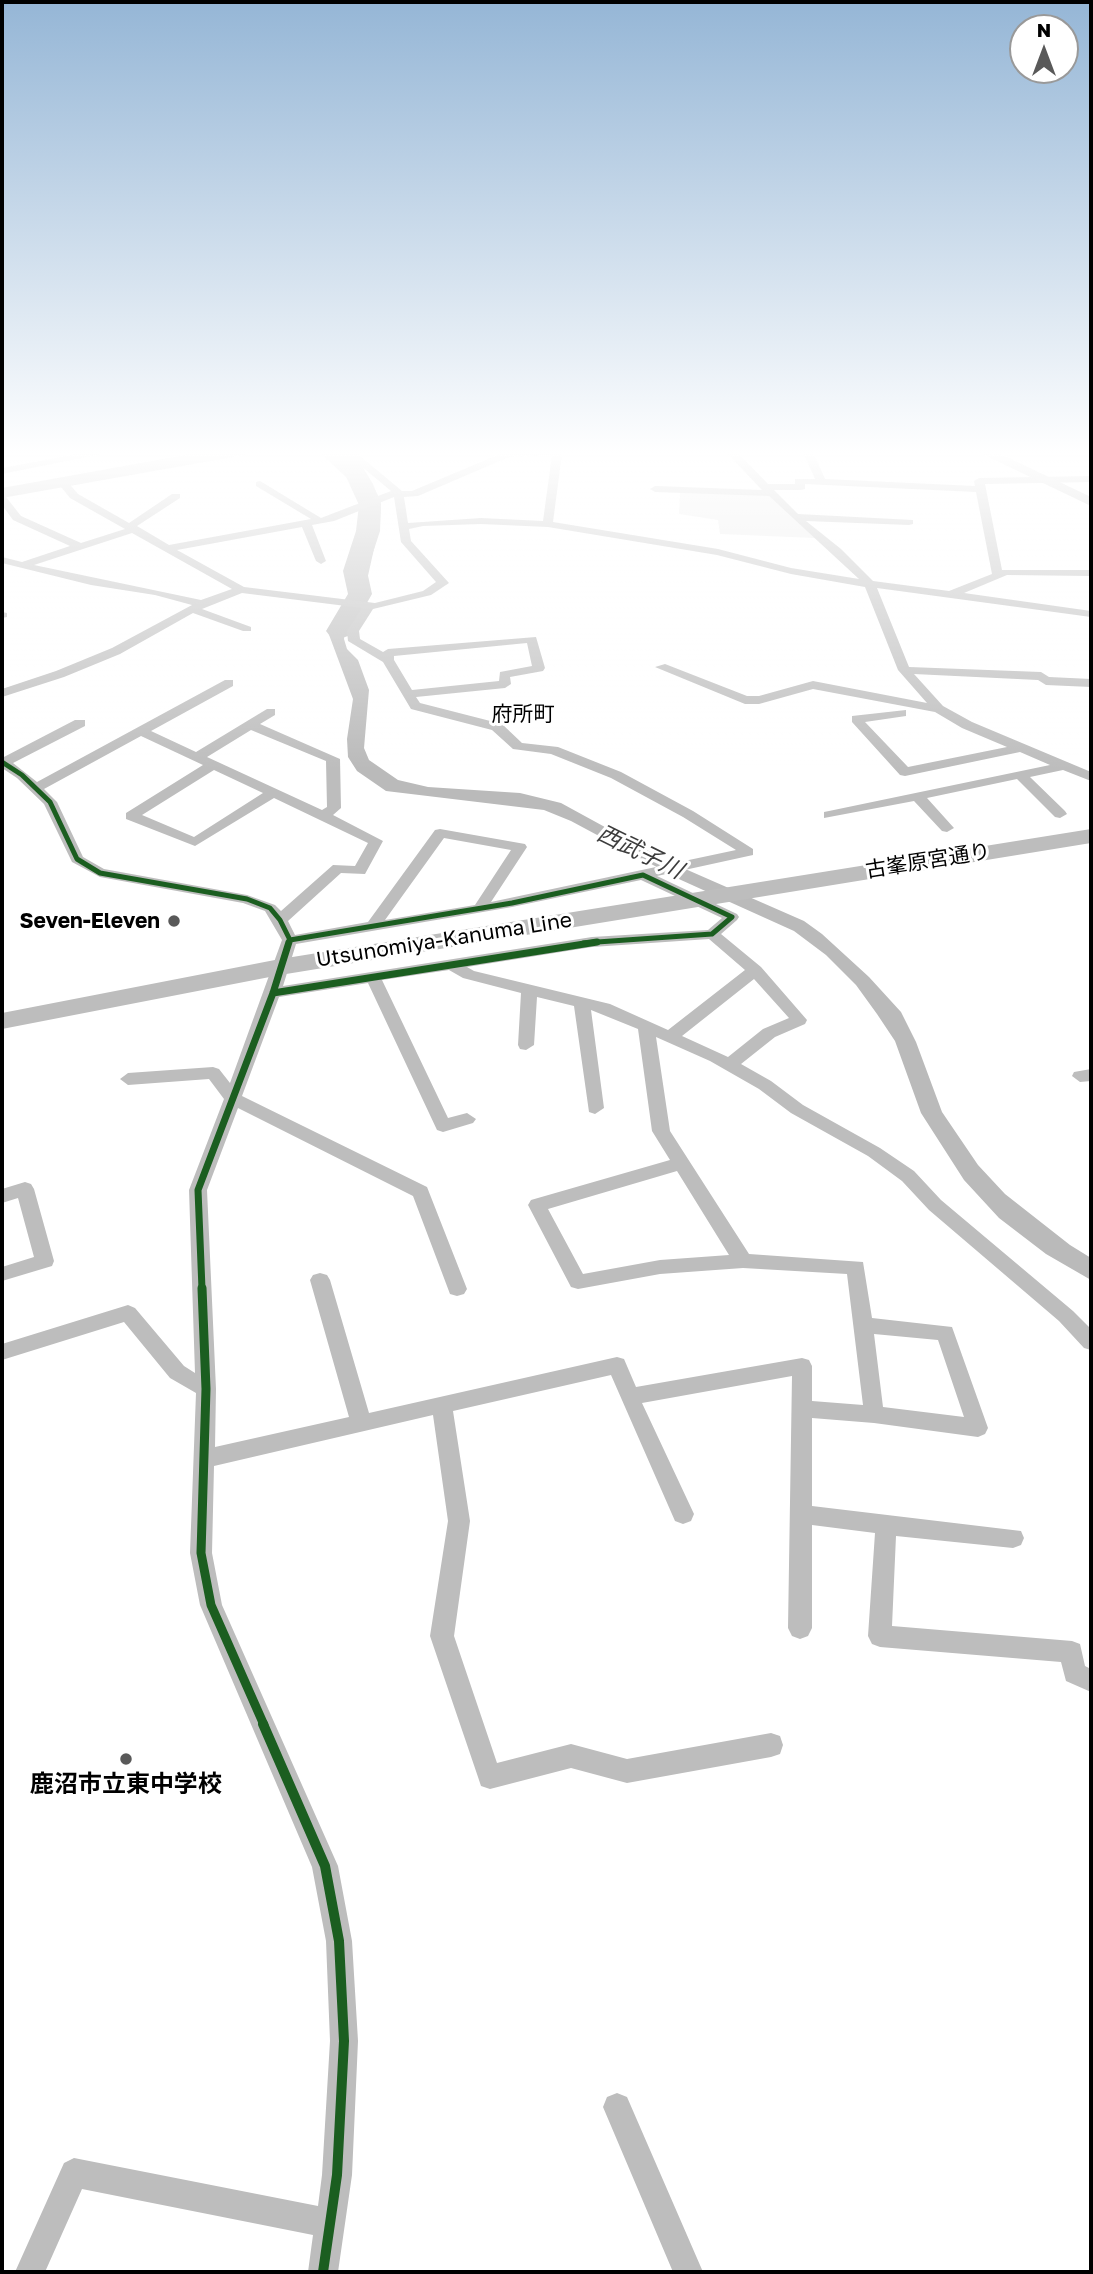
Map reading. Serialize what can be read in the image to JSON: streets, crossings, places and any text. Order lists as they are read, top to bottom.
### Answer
{
  "streets": {
    "main road": ["古峯原宮通り", "Utsunomiya-Kanuma Line"]
  },
  "crossings": [
    ["古峯原宮通り", "Utsunomiya-Kanuma Line"]
  ],
  "districts": ["府所町"],
  "water": ["西武子川"],
  "places": ["Seven-Eleven", "鹿沼市立東中学校"],
  "north": "top"
}
